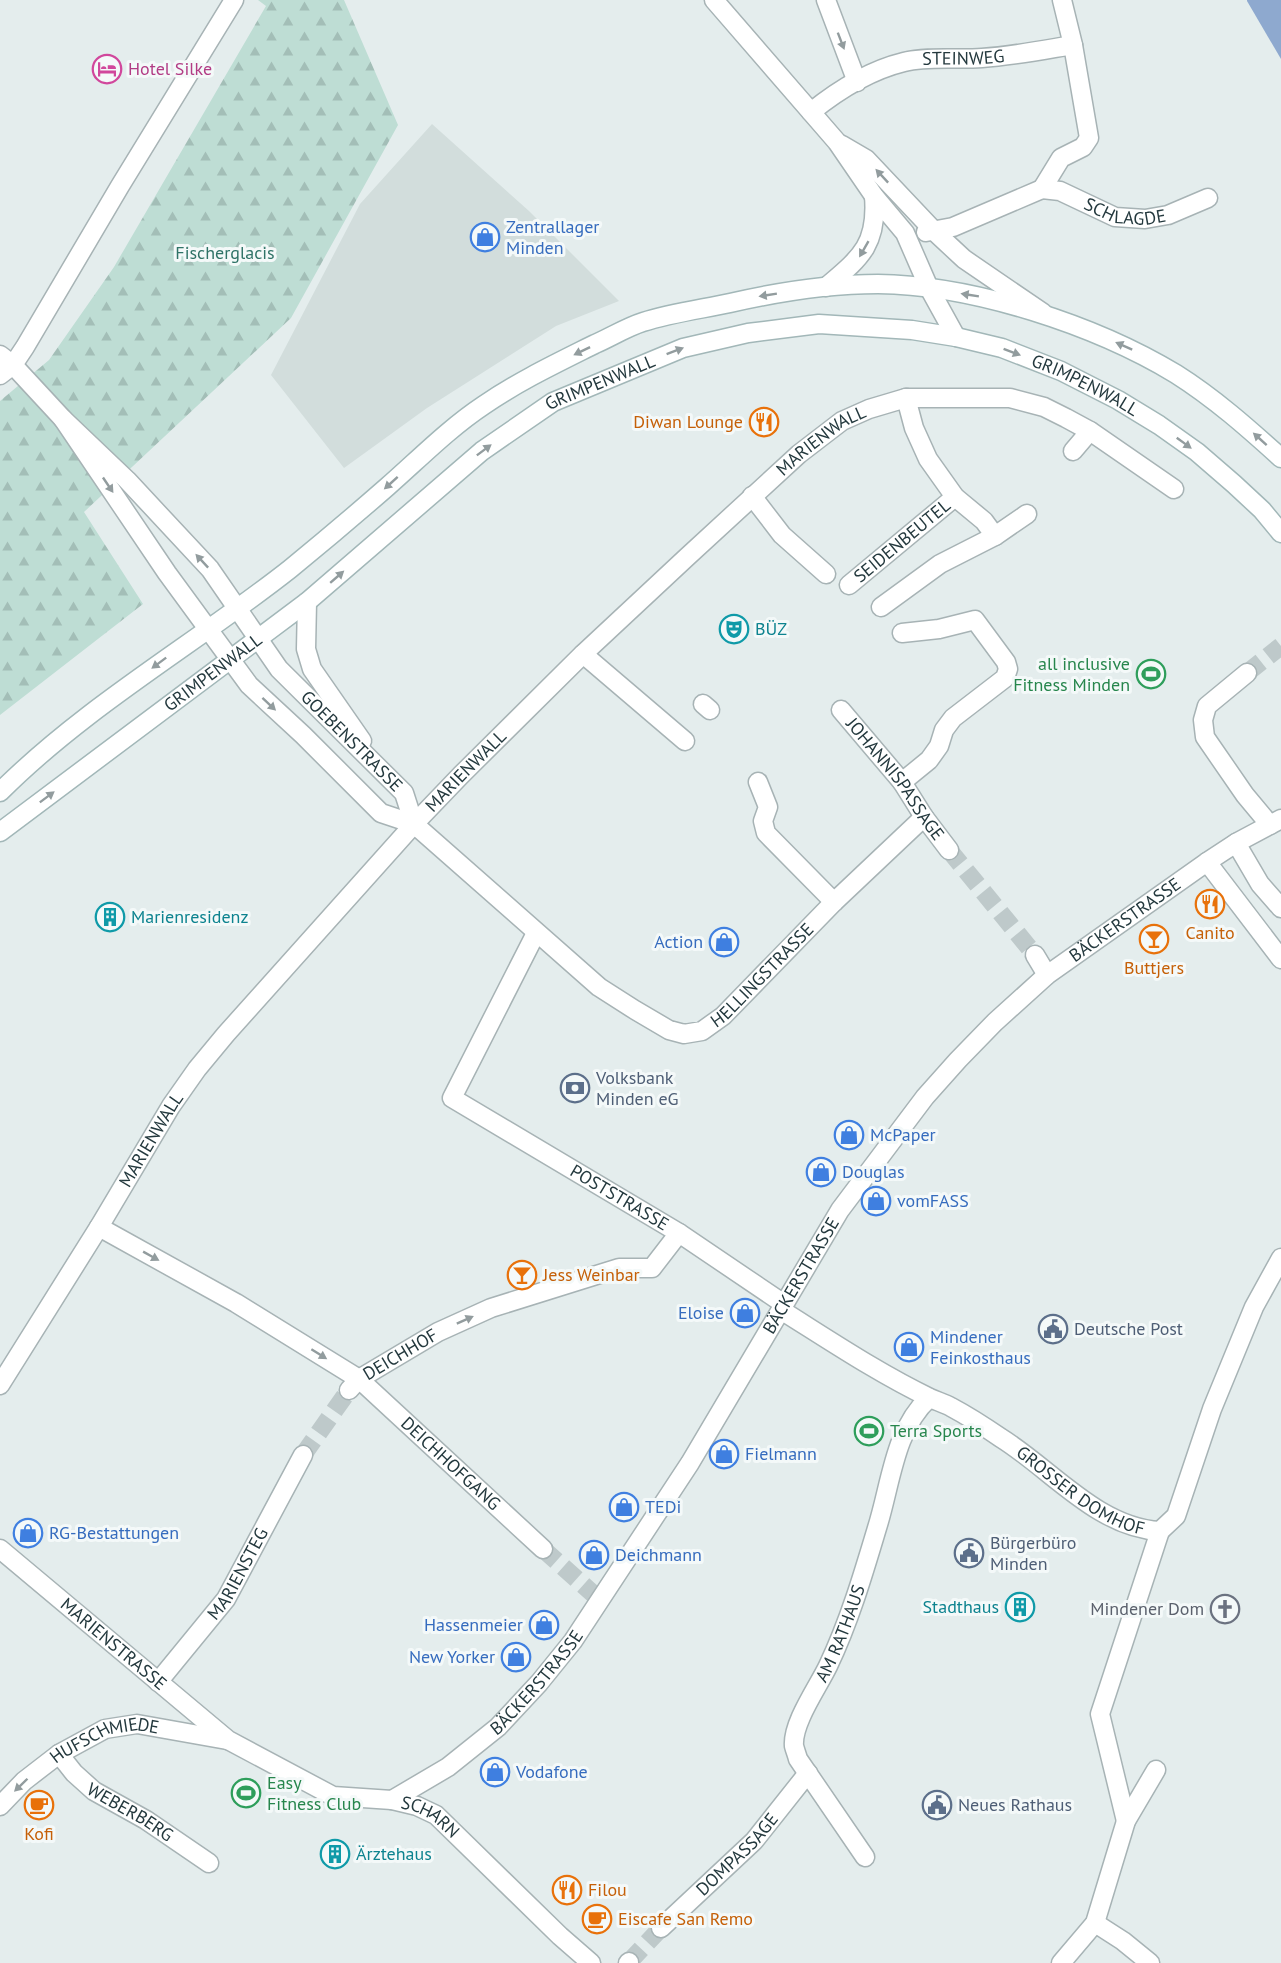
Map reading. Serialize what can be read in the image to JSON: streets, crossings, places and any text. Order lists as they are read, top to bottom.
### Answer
{
  "streets": {
    "street": [
      "STEINWEG",
      "SCHLAGDE",
      "GRIMPENWALL",
      "MARIENWALL",
      "SEIDENBEUTEL",
      "GOEBENSTRASSE",
      "JOHANNISPASSAGE",
      "BÄCKERSTRASSE",
      "HELLINGSTRASSE",
      "POSTSTRASSE",
      "DEICHHOF",
      "DEICHHOFGANG",
      "GROSSER DOMHOF",
      "MARIENSTEG",
      "AM RATHAUS",
      "MARIENSTRASSE",
      "HUFSCHMIEDE",
      "WEBERBERG",
      "SCHARN",
      "DOMPASSAGE"
    ]
  },
  "crossings": [
    ["GRIMPENWALL", "GOEBENSTRASSE"],
    ["MARIENWALL", "SEIDENBEUTEL"],
    ["MARIENWALL", "GOEBENSTRASSE"],
    ["MARIENWALL", "HELLINGSTRASSE"],
    ["MARIENWALL", "DEICHHOF"],
    ["GOEBENSTRASSE", "HELLINGSTRASSE"],
    ["JOHANNISPASSAGE", "HELLINGSTRASSE"],
    ["BÄCKERSTRASSE", "POSTSTRASSE"],
    ["BÄCKERSTRASSE", "GROSSER DOMHOF"],
    ["BÄCKERSTRASSE", "SCHARN"],
    ["HELLINGSTRASSE", "POSTSTRASSE"],
    ["POSTSTRASSE", "DEICHHOF"],
    ["POSTSTRASSE", "GROSSER DOMHOF"],
    ["DEICHHOF", "DEICHHOFGANG"],
    ["GROSSER DOMHOF", "AM RATHAUS"],
    ["MARIENSTEG", "MARIENSTRASSE"],
    ["AM RATHAUS", "DOMPASSAGE"],
    ["MARIENSTRASSE", "HUFSCHMIEDE"],
    ["MARIENSTRASSE", "SCHARN"],
    ["HUFSCHMIEDE", "WEBERBERG"],
    ["HUFSCHMIEDE", "SCHARN"]
  ],
  "one_way": ["DEICHHOF"],
  "parks": ["Fischerglacis"],
  "places": {
    "hotel": ["Hotel Silke"],
    "shop": [
      "Zentrallager Minden",
      "Action",
      "McPaper",
      "Douglas",
      "vomFASS",
      "Eloise",
      "Mindener Feinkosthaus",
      "Fielmann",
      "TEDi",
      "RG-Bestattungen",
      "Deichmann",
      "Hassenmeier",
      "New Yorker",
      "Vodafone"
    ],
    "restaurant": ["Diwan Lounge", "Canito", "Filou"],
    "theatre": ["BÜZ"],
    "sports": ["all inclusive Fitness Minden", "Terra Sports", "Easy Fitness Club"],
    "building": ["Marienresidenz", "Stadthaus", "Ärztehaus"],
    "bar": ["Buttjers", "Jess Weinbar"],
    "bank": ["Volksbank Minden eG"],
    "public building": ["Deutsche Post", "Bürgerbüro Minden", "Neues Rathaus"],
    "church": ["Mindener Dom"],
    "cafe": ["Kofi", "Eiscafe San Remo"]
  }
}
